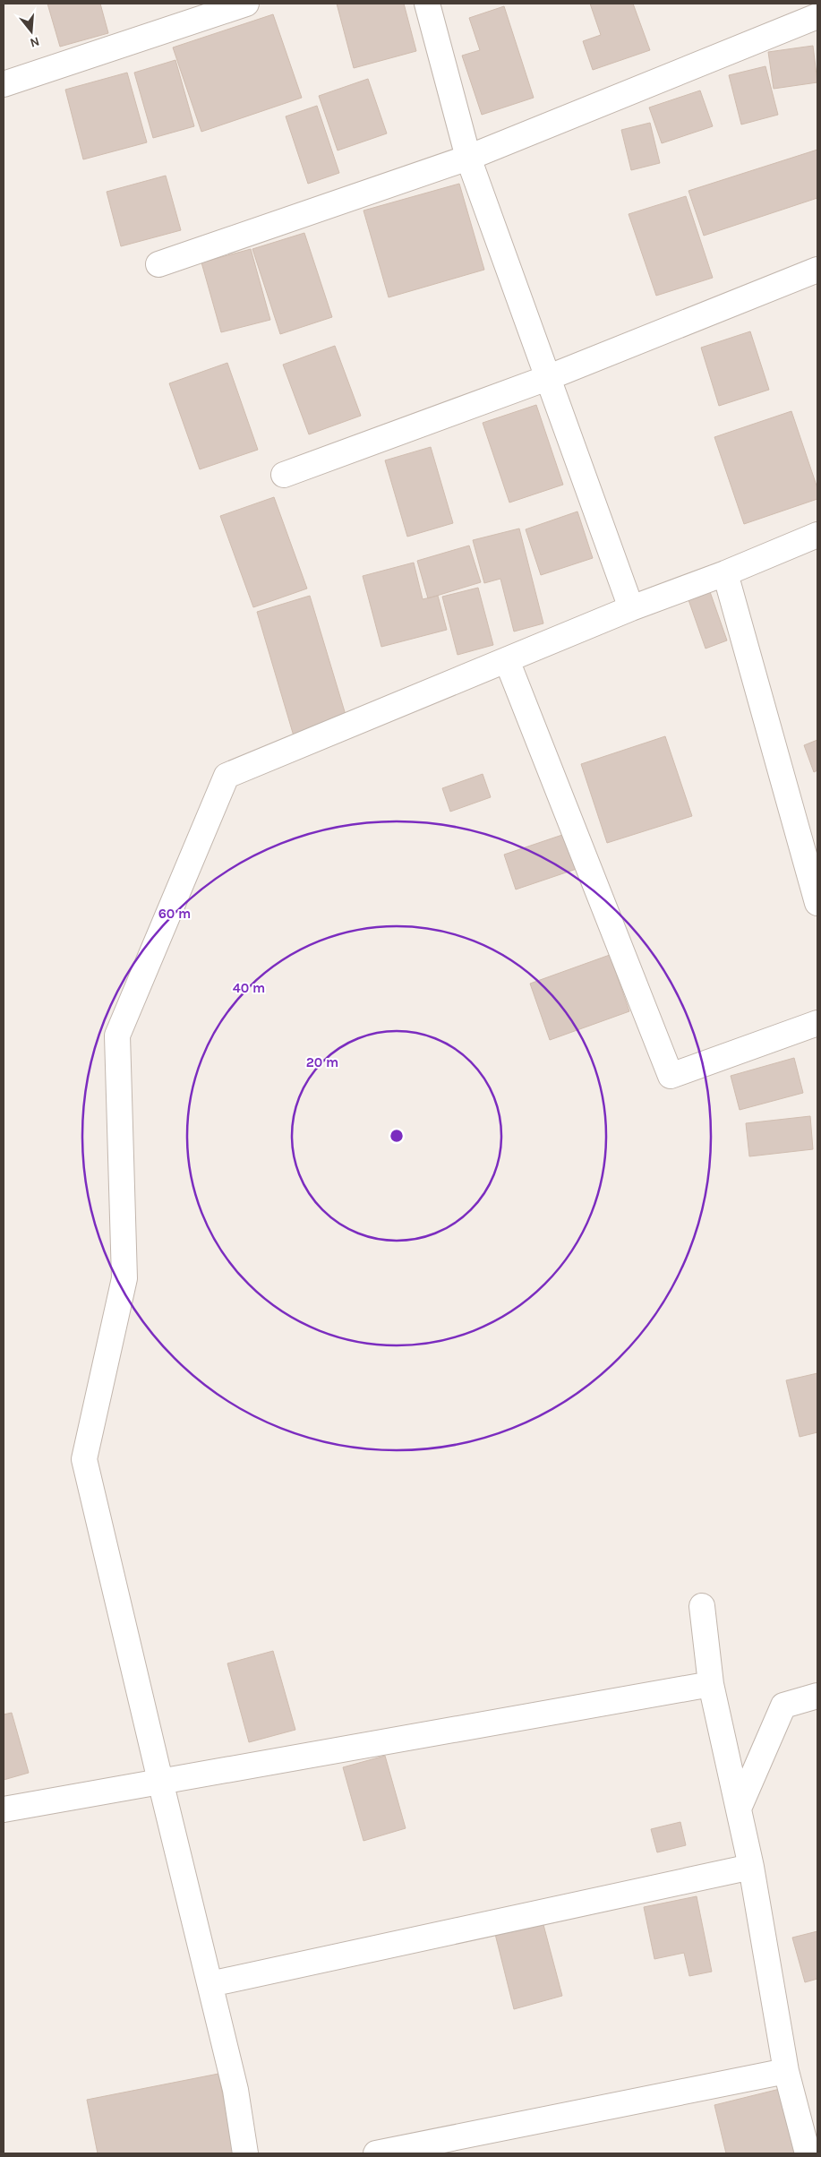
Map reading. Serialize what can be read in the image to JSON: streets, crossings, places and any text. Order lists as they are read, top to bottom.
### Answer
{
  "north": "bottom",
  "rings": ["60 m", "40 m", "20 m"]
}
